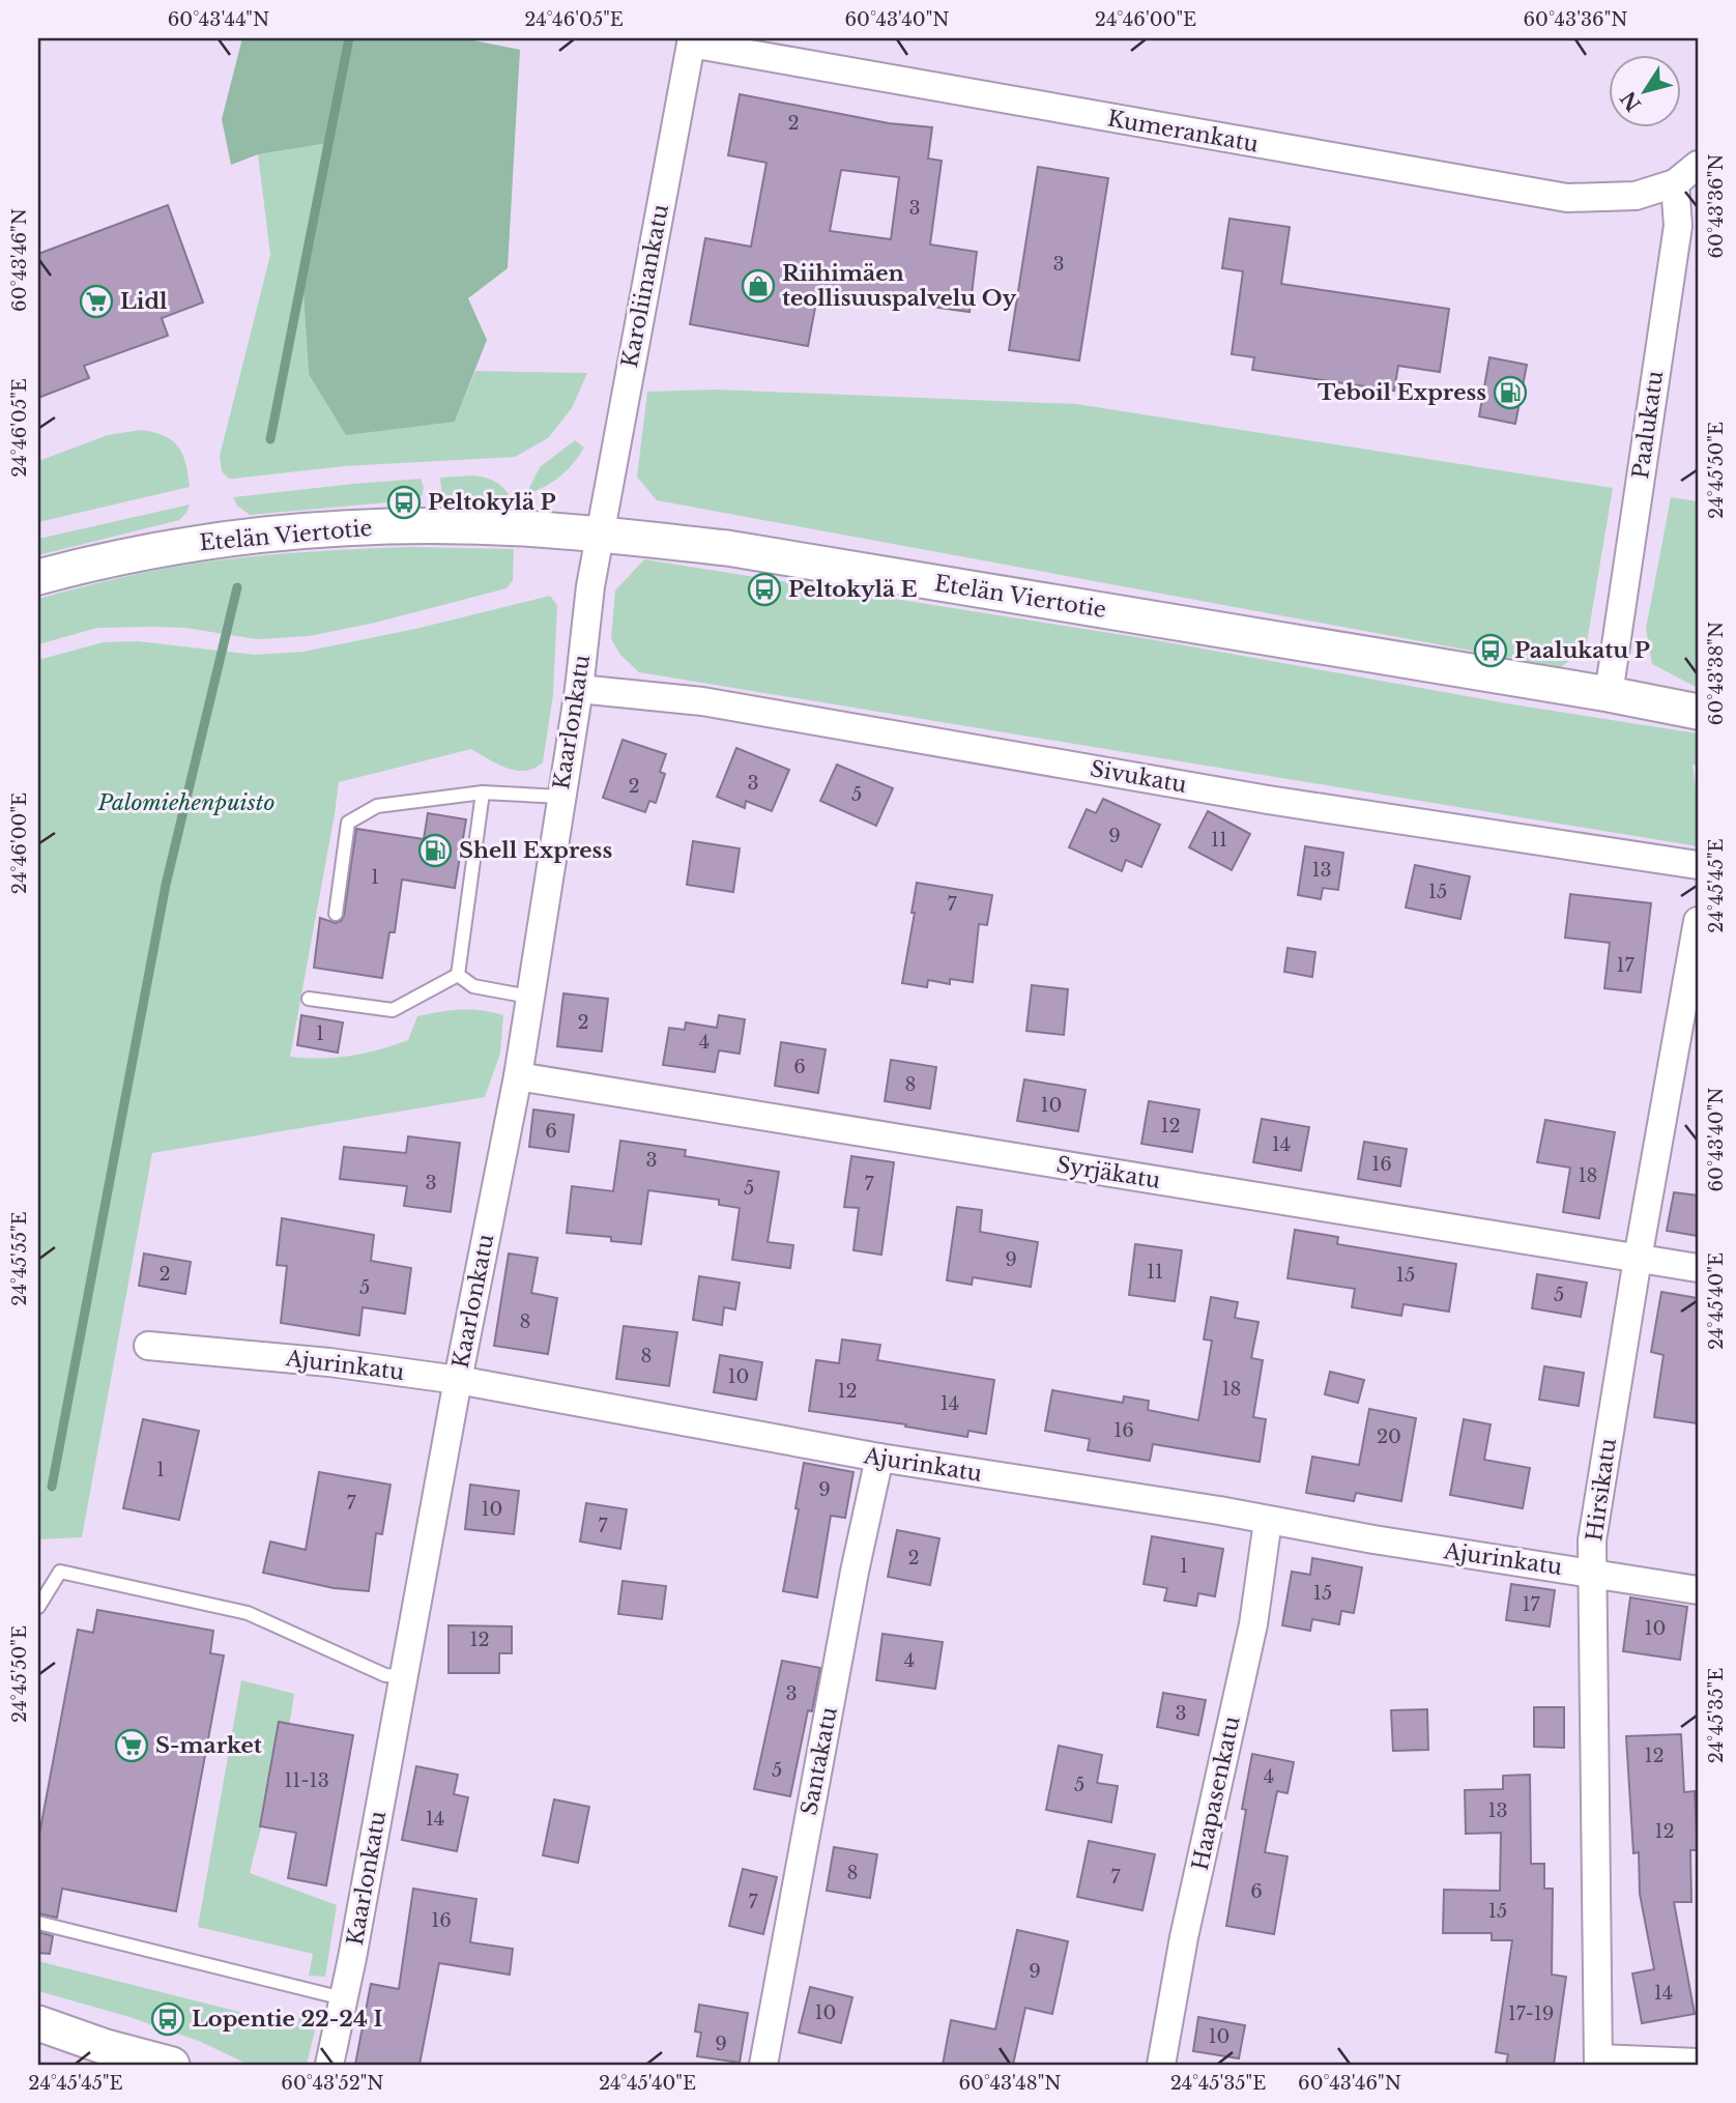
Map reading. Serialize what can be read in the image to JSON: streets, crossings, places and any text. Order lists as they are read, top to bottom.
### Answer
{
  "streets": {
    "street": [
      "Kumerankatu",
      "Karoliinankatu",
      "Paalukatu",
      "Etelän Viertotie",
      "Kaarlonkatu",
      "Sivukatu",
      "Syrjäkatu",
      "Ajurinkatu",
      "Hirsikatu",
      "Santakatu",
      "Haapasenkatu"
    ]
  },
  "crossings": [
    ["Kumerankatu", "Karoliinankatu"],
    ["Kumerankatu", "Paalukatu"],
    ["Karoliinankatu", "Etelän Viertotie"],
    ["Karoliinankatu", "Kaarlonkatu"],
    ["Paalukatu", "Etelän Viertotie"],
    ["Etelän Viertotie", "Kaarlonkatu"],
    ["Kaarlonkatu", "Sivukatu"],
    ["Kaarlonkatu", "Syrjäkatu"],
    ["Kaarlonkatu", "Ajurinkatu"],
    ["Syrjäkatu", "Hirsikatu"],
    ["Ajurinkatu", "Hirsikatu"],
    ["Ajurinkatu", "Santakatu"],
    ["Ajurinkatu", "Haapasenkatu"]
  ],
  "parks": ["Palomiehenpuisto"],
  "places": {
    "shop": ["Riihimäen teollisuuspalvelu Oy"],
    "supermarket": ["Lidl", "S-market"],
    "fuel station": ["Teboil Express", "Shell Express"],
    "bus stop": [
      "Peltokylä P",
      "Peltokylä E",
      "Paalukatu P",
      "Lopentie 22-24 I"
    ]
  },
  "house_numbers": [
    "2",
    "3",
    "3",
    "3",
    "2",
    "5",
    "9",
    "11",
    "13",
    "1",
    "15",
    "7",
    "17",
    "2",
    "1",
    "4",
    "6",
    "8",
    "10",
    "12",
    "6",
    "14",
    "3",
    "16",
    "18",
    "3",
    "7",
    "5",
    "9",
    "11",
    "2",
    "15",
    "5",
    "5",
    "8",
    "8",
    "10",
    "18",
    "12",
    "14",
    "16",
    "20",
    "1",
    "9",
    "7",
    "10",
    "7",
    "2",
    "1",
    "15",
    "17",
    "10",
    "12",
    "4",
    "3",
    "3",
    "12",
    "5",
    "4",
    "11-13",
    "5",
    "13",
    "14",
    "12",
    "8",
    "7",
    "6",
    "7",
    "15",
    "16",
    "9",
    "14",
    "10",
    "17-19",
    "10",
    "9"
  ],
  "north": "bottom left",
  "coordinates": [
    "60°43'44\"N",
    "24°46'05\"E",
    "60°43'40\"N",
    "24°46'00\"E",
    "60°43'36\"N",
    "60°43'46\"N",
    "24°45'50\"E",
    "60°43'38\"N",
    "24°45'45\"E",
    "24°45'55\"E",
    "24°45'40\"E",
    "24°45'35\"E",
    "60°43'52\"N",
    "60°43'48\"N"
  ]
}
